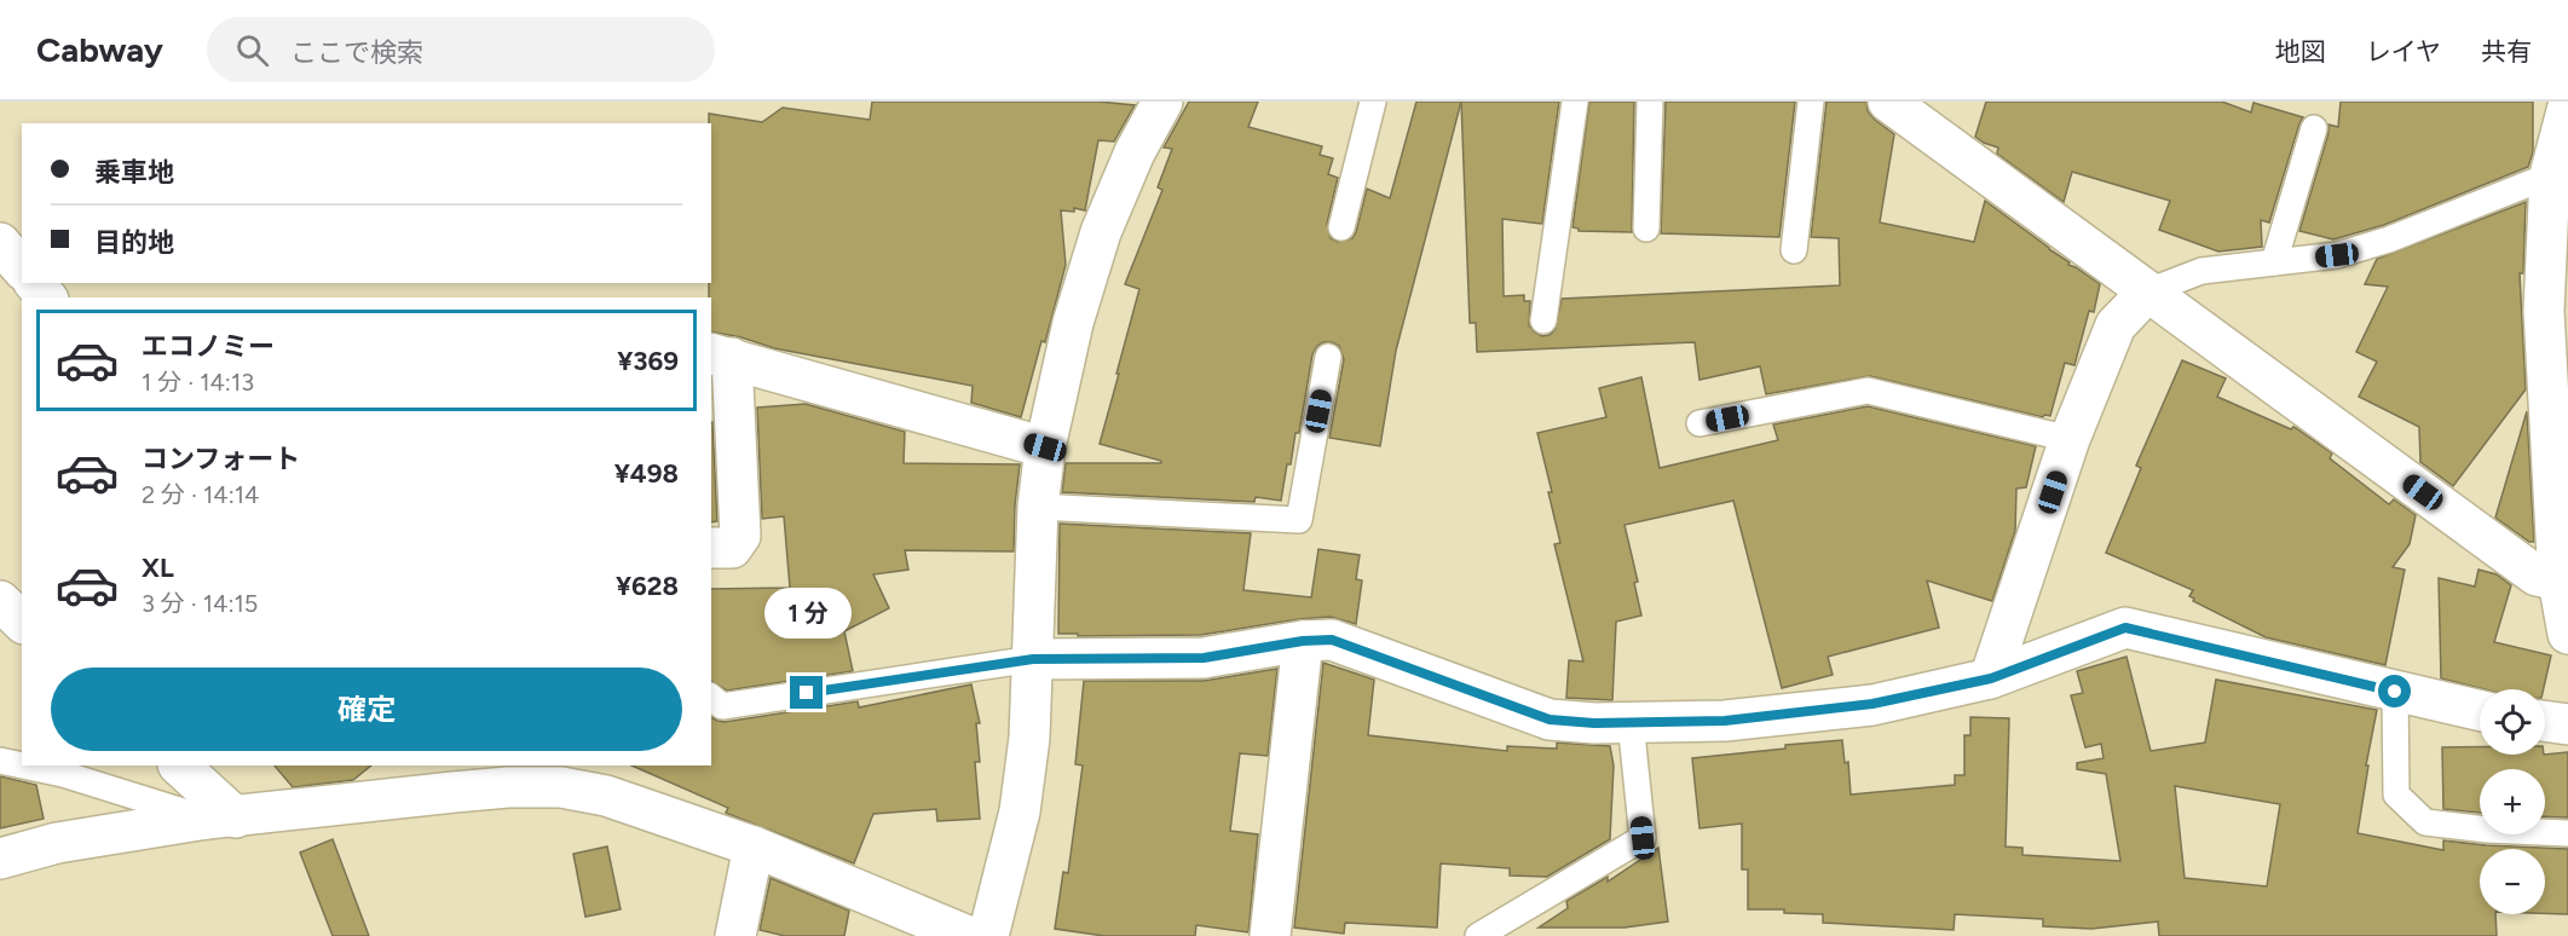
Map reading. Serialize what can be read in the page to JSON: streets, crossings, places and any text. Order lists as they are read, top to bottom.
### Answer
{
  "page": {
    "header": "Cabway",
    "search": "ここで検索",
    "nav": ["地図", "レイヤ", "共有"],
    "banner": ["乗車地", "目的地"],
    "list": [
      {
        "name": "エコノミー",
        "note": "1 分 · 14:13",
        "value": "¥369"
      },
      {
        "name": "コンフォート",
        "note": "2 分 · 14:14",
        "value": "¥498"
      },
      {
        "name": "XL",
        "note": "3 分 · 14:15",
        "value": "¥628"
      }
    ],
    "bubble": "1 分",
    "buttons": "確定",
    "map_buttons": ["+", "−"]
  }
}
